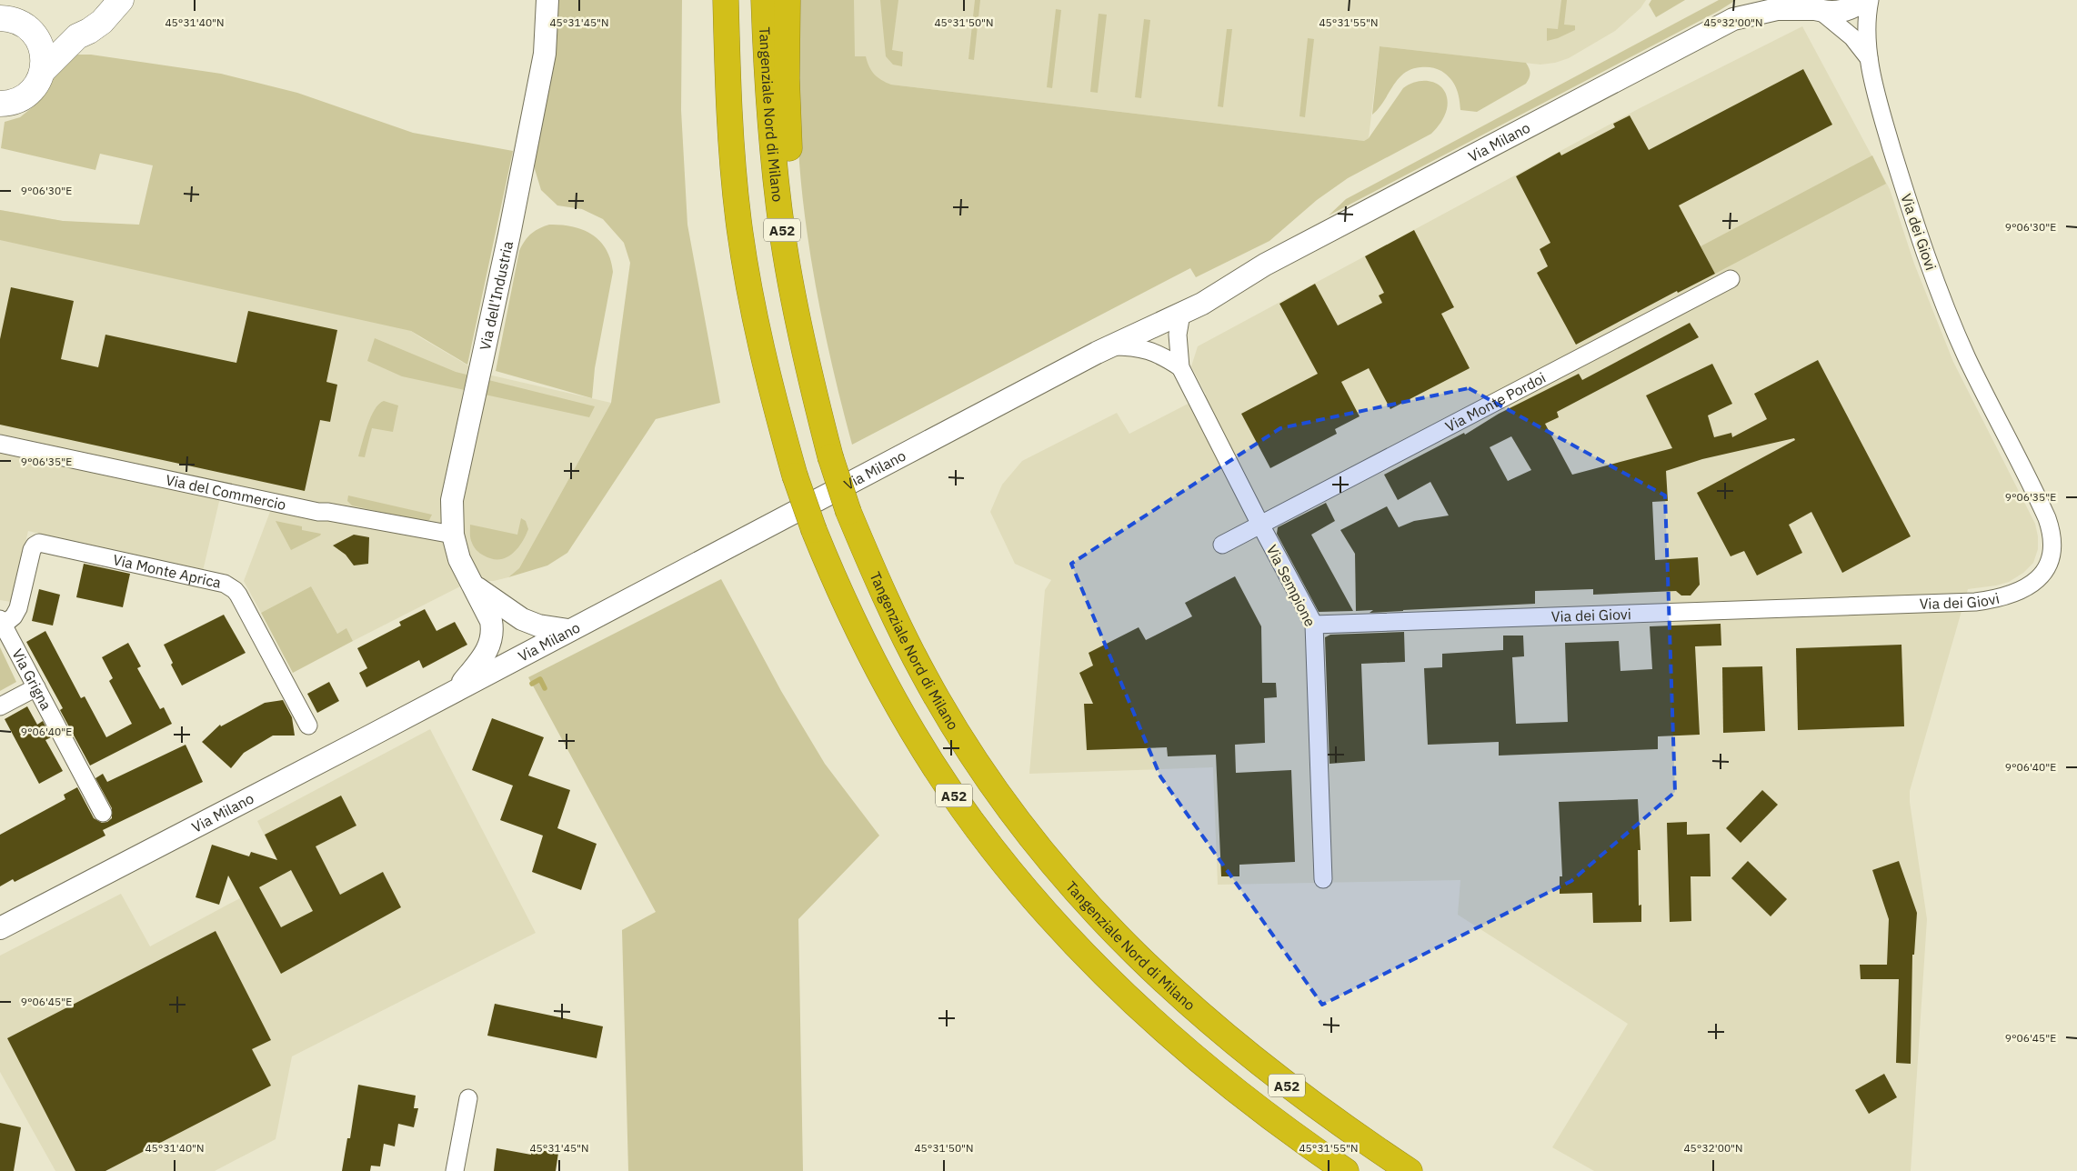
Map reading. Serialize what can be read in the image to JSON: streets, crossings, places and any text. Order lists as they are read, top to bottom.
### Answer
{
  "streets": {
    "highway": ["Tangenziale Nord di Milano", "A52"],
    "street": [
      "Via Milano",
      "Via dei Giovi",
      "Via dell'Industria",
      "Via Monte Pordoi",
      "Via del Commercio",
      "Via Monte Aprica",
      "Via Sempione",
      "Via Grigna"
    ]
  },
  "crossings": [
    ["Via Milano", "Via dell'Industria"],
    ["Via Milano", "Via Sempione"],
    ["Via dei Giovi", "Via Sempione"],
    ["Via dell'Industria", "Via del Commercio"],
    ["Via Monte Pordoi", "Via Sempione"],
    ["Via Monte Aprica", "Via Grigna"]
  ],
  "coordinates": [
    "45°31'40\"N",
    "45°31'45\"N",
    "45°31'50\"N",
    "45°31'55\"N",
    "45°32'00\"N",
    "9°06'30\"E",
    "9°06'35\"E",
    "9°06'40\"E",
    "9°06'45\"E"
  ]
}
